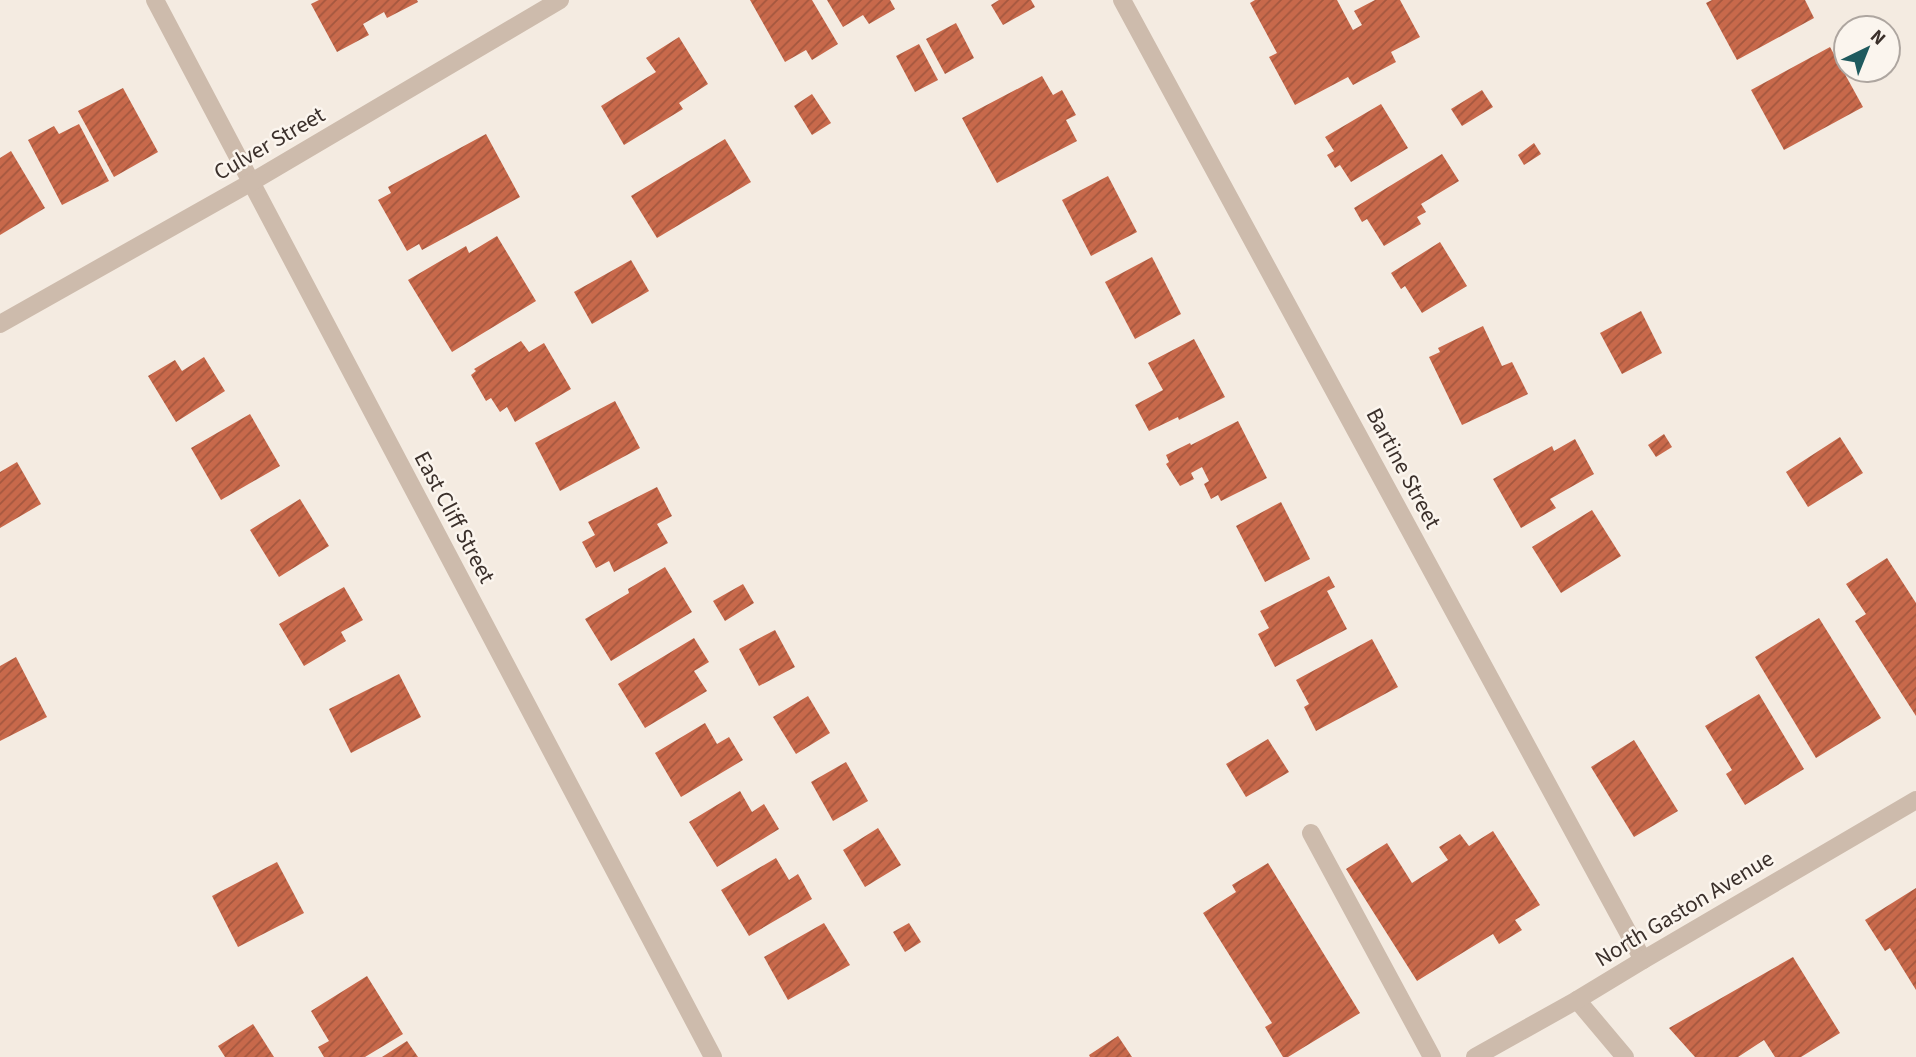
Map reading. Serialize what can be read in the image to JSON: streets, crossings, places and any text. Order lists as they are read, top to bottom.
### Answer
{
  "streets": {
    "street": [
      "Culver Street",
      "Bartine Street",
      "East Cliff Street",
      "North Gaston Avenue"
    ]
  },
  "crossings": [
    ["Culver Street", "East Cliff Street"],
    ["Bartine Street", "North Gaston Avenue"]
  ],
  "north": "top right"
}
